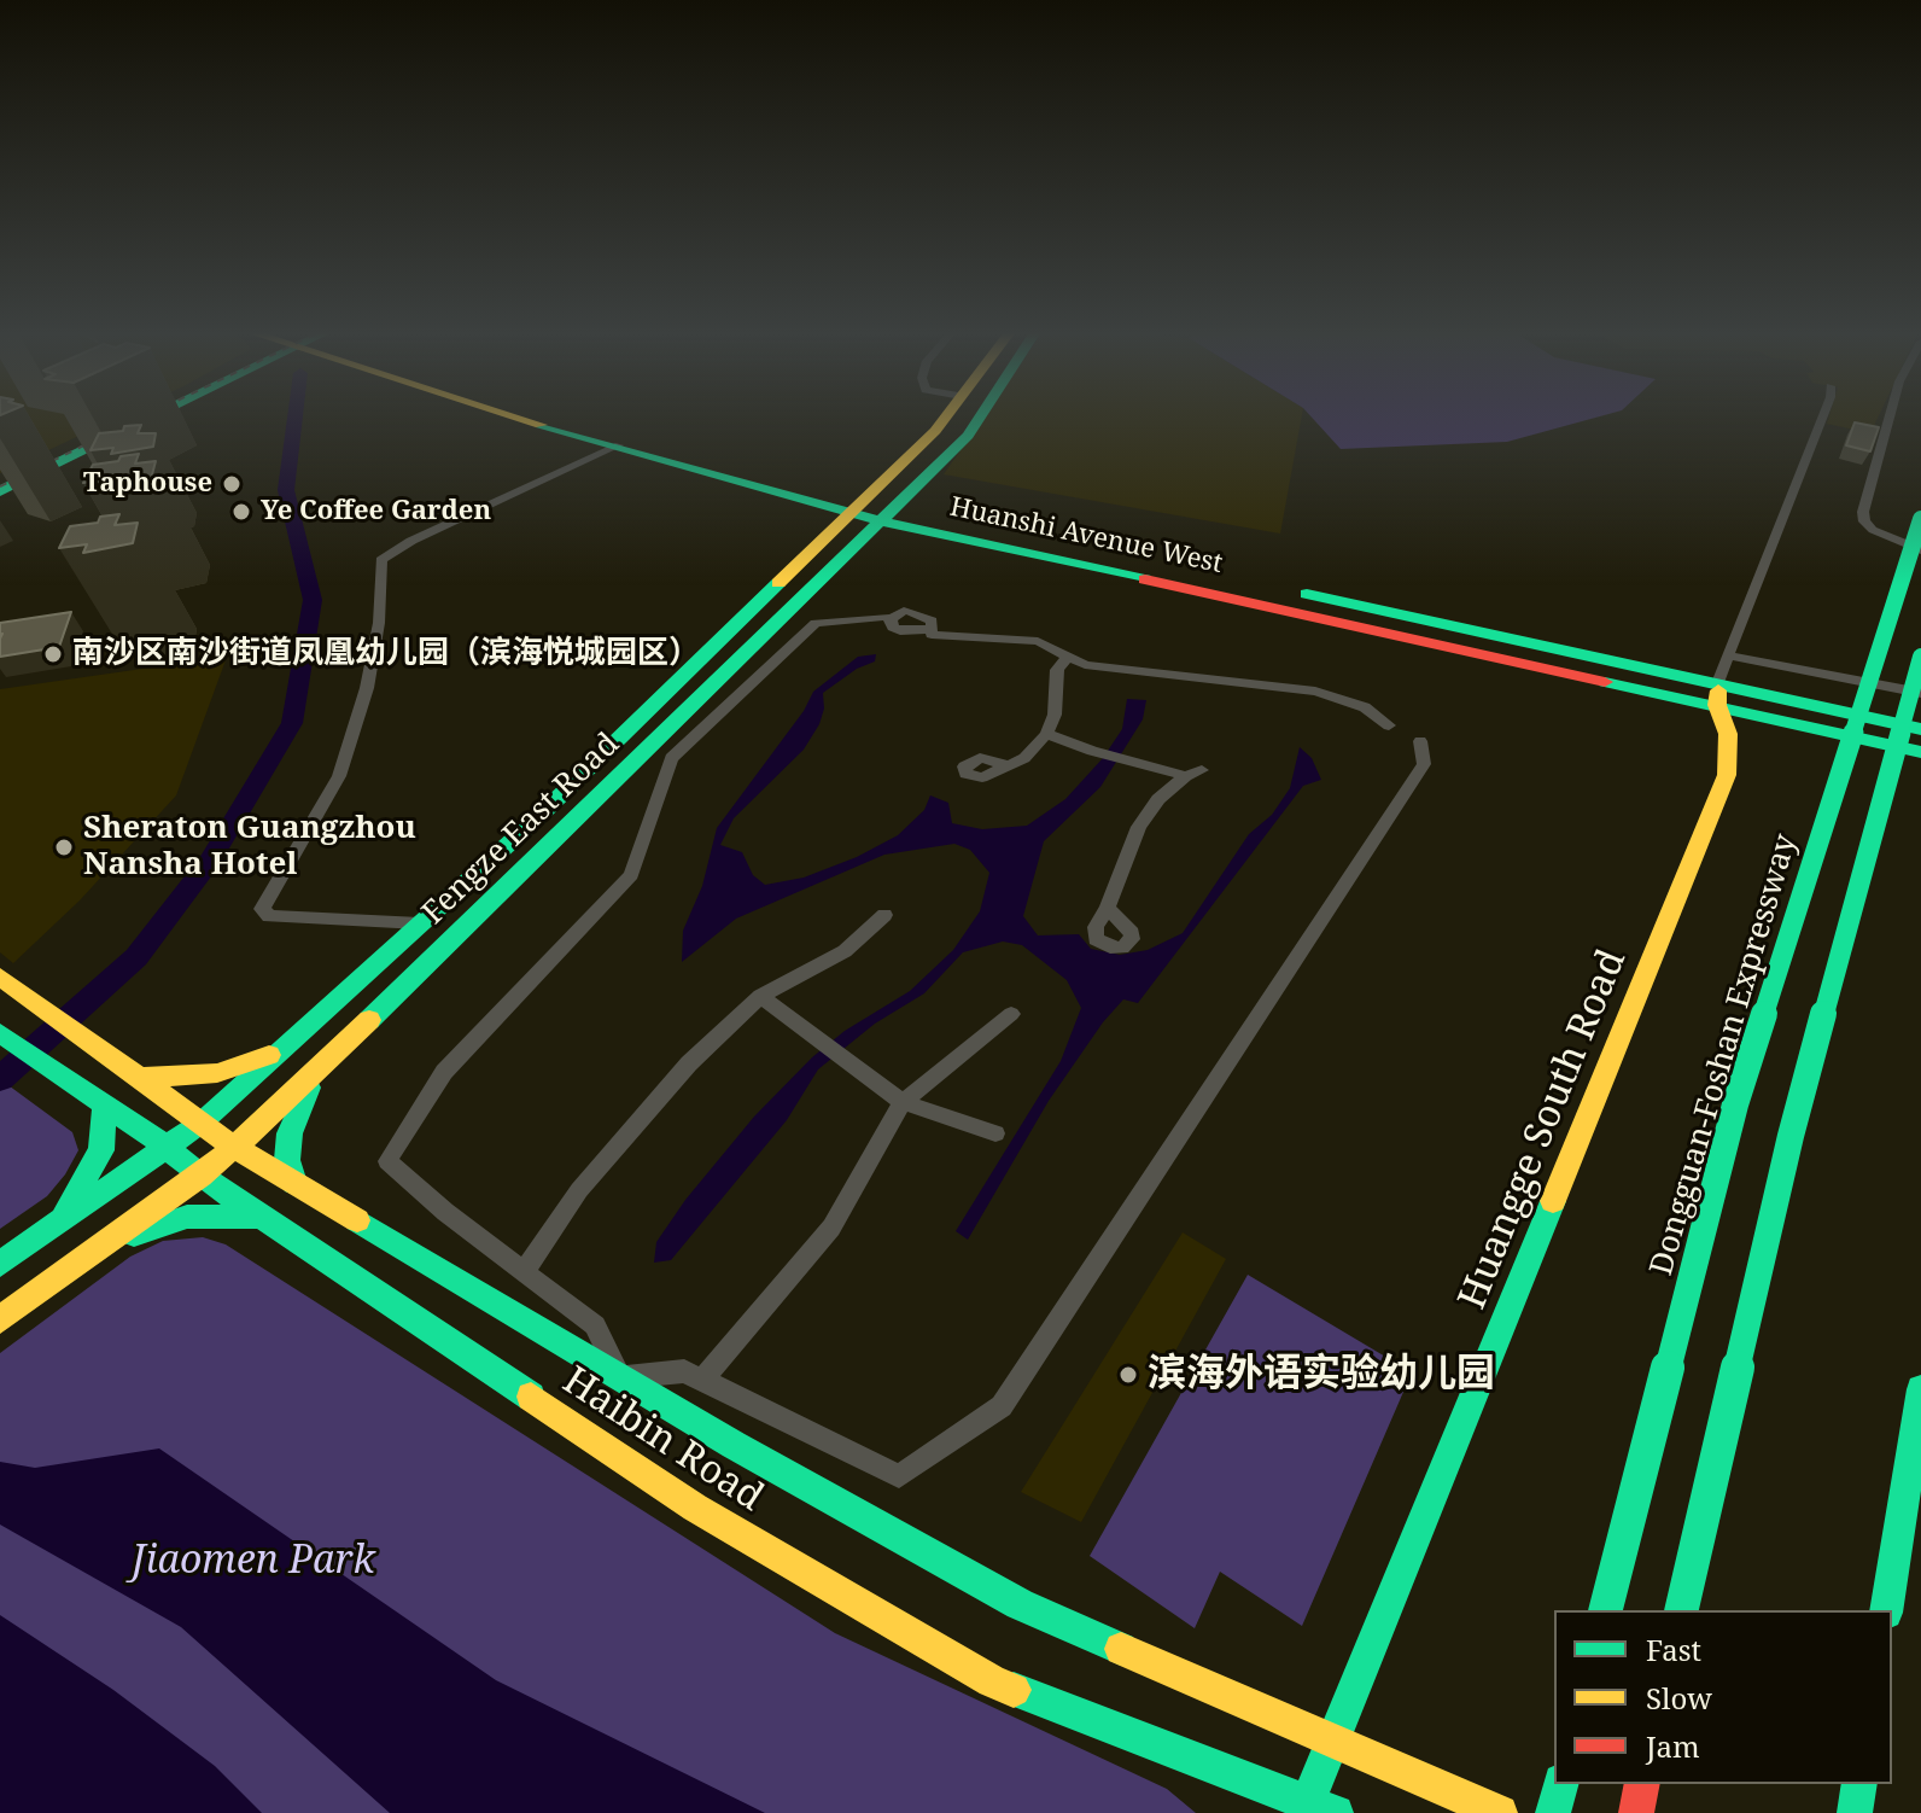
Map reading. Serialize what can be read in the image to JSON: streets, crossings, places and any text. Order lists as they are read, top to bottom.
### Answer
{
  "streets": {
    "main road": [
      "Huanshi Avenue West",
      "Fengze East Road",
      "Dongguan-Foshan Expressway",
      "Huangge South Road",
      "Haibin Road"
    ]
  },
  "crossings": [
    ["Huanshi Avenue West", "Fengze East Road"],
    ["Huanshi Avenue West", "Huangge South Road"],
    ["Fengze East Road", "Haibin Road"],
    ["Huangge South Road", "Haibin Road"]
  ],
  "parks": ["Jiaomen Park"],
  "places": [
    "Taphouse",
    "Ye Coffee Garden",
    "南沙区南沙街道凤凰幼儿园（滨海悦城园区）",
    "Sheraton Guangzhou Nansha Hotel",
    "滨海外语实验幼儿园"
  ],
  "legend": ["Fast", "Slow", "Jam"]
}
